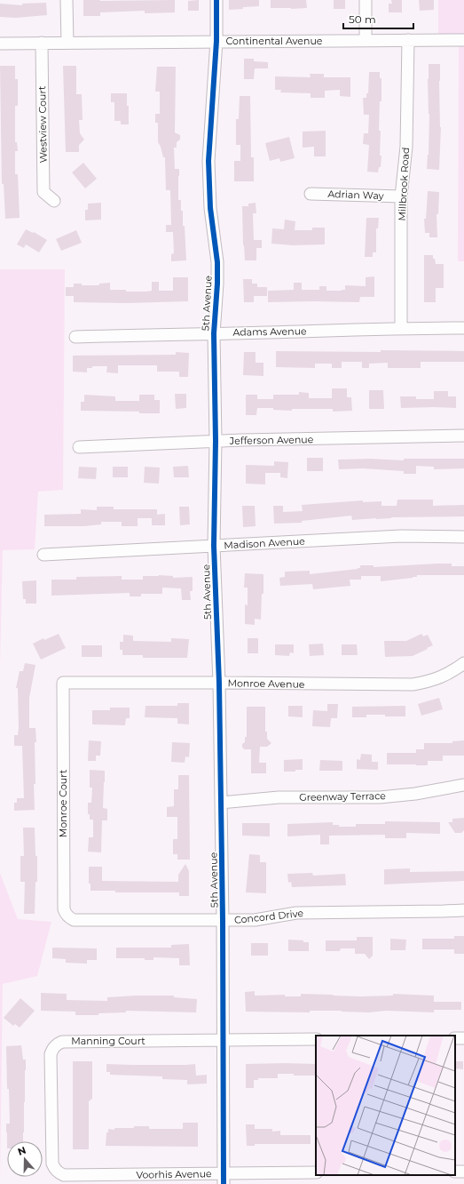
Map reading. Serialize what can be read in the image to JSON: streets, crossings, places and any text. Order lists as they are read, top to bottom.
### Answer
{
  "streets": {
    "street": [
      "Continental Avenue",
      "Westview Court",
      "Millbrook Road",
      "Adrian Way",
      "5th Avenue",
      "Adams Avenue",
      "Jefferson Avenue",
      "Madison Avenue",
      "Monroe Avenue",
      "Greenway Terrace",
      "Monroe Court",
      "Concord Drive",
      "Manning Court",
      "Voorhis Avenue"
    ]
  },
  "crossings": [
    ["Continental Avenue", "Westview Court"],
    ["Continental Avenue", "Millbrook Road"],
    ["Continental Avenue", "5th Avenue"],
    ["Millbrook Road", "Adrian Way"],
    ["Millbrook Road", "Adams Avenue"],
    ["5th Avenue", "Adams Avenue"],
    ["5th Avenue", "Jefferson Avenue"],
    ["5th Avenue", "Madison Avenue"],
    ["5th Avenue", "Monroe Avenue"],
    ["5th Avenue", "Greenway Terrace"],
    ["5th Avenue", "Concord Drive"],
    ["5th Avenue", "Manning Court"],
    ["5th Avenue", "Voorhis Avenue"],
    ["Monroe Avenue", "Monroe Court"],
    ["Monroe Court", "Concord Drive"],
    ["Manning Court", "Voorhis Avenue"]
  ],
  "scale_bar": "50 m",
  "north": "top"
}
